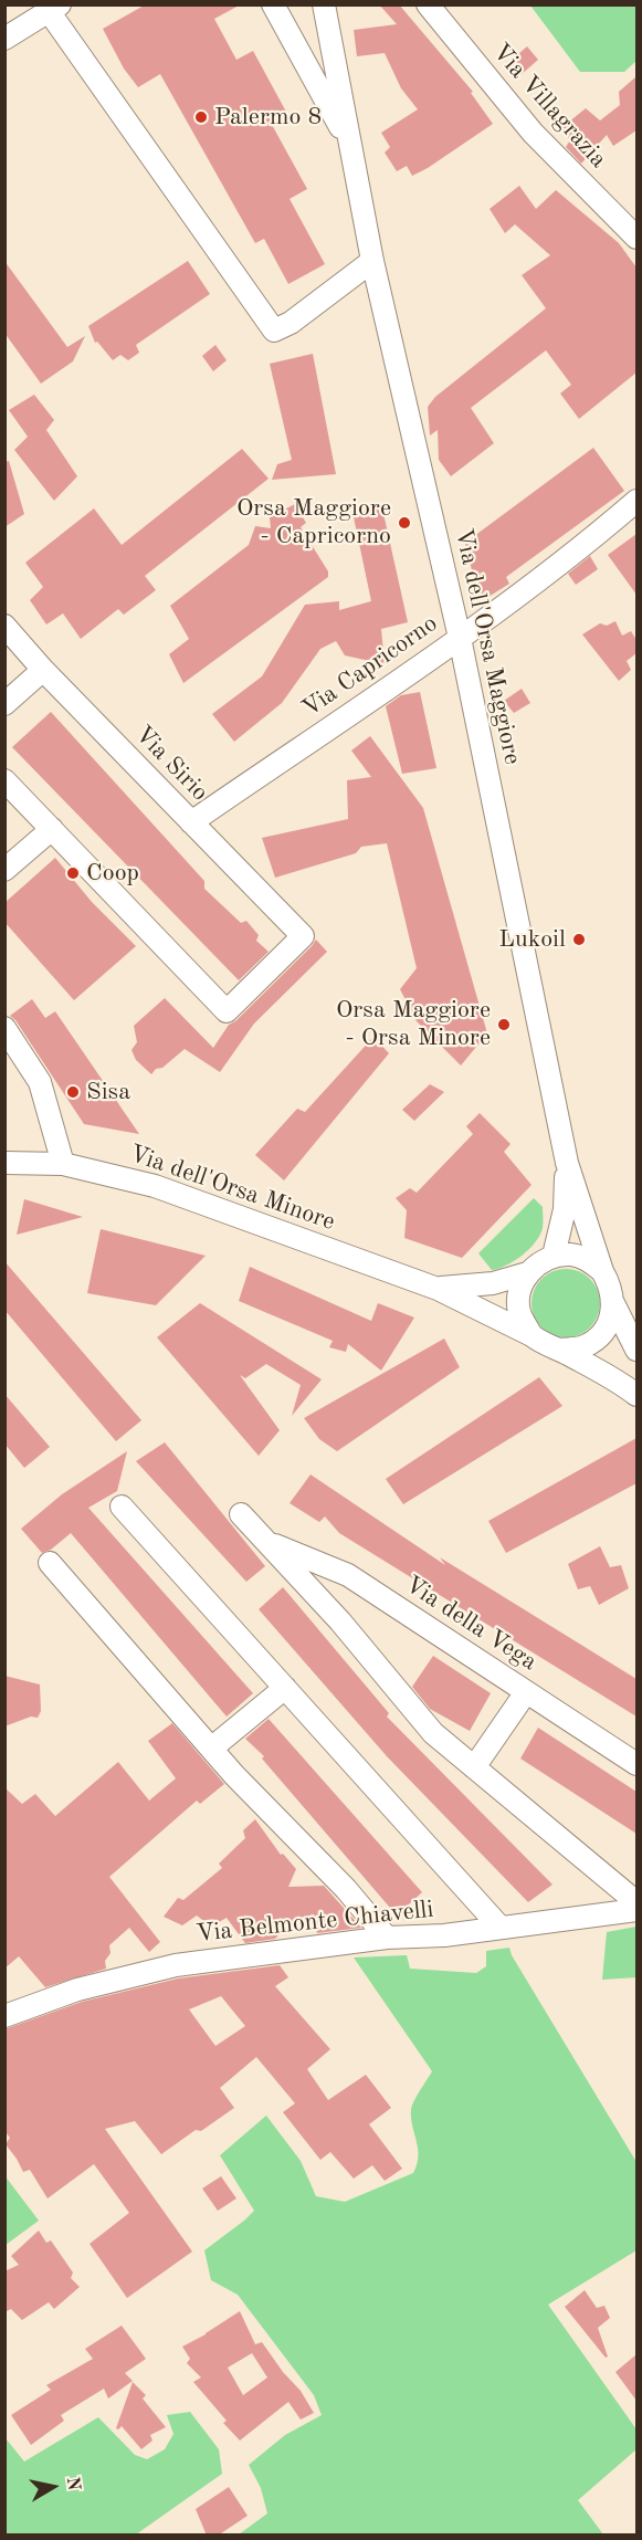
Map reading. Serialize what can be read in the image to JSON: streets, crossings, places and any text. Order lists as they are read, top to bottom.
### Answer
{
  "streets": {
    "street": [
      "Via Villagrazia",
      "Via dell'Orsa Maggiore",
      "Via Capricorno",
      "Via Sirio",
      "Via dell'Orsa Minore",
      "Via della Vega",
      "Via Belmonte Chiavelli"
    ]
  },
  "crossings": [
    ["Via dell'Orsa Maggiore", "Via Capricorno"],
    ["Via Capricorno", "Via Sirio"]
  ],
  "places": [
    "Palermo 8",
    "Orsa Maggiore - Capricorno",
    "Coop",
    "Lukoil",
    "Orsa Maggiore - Orsa Minore",
    "Sisa"
  ],
  "north": "right"
}
